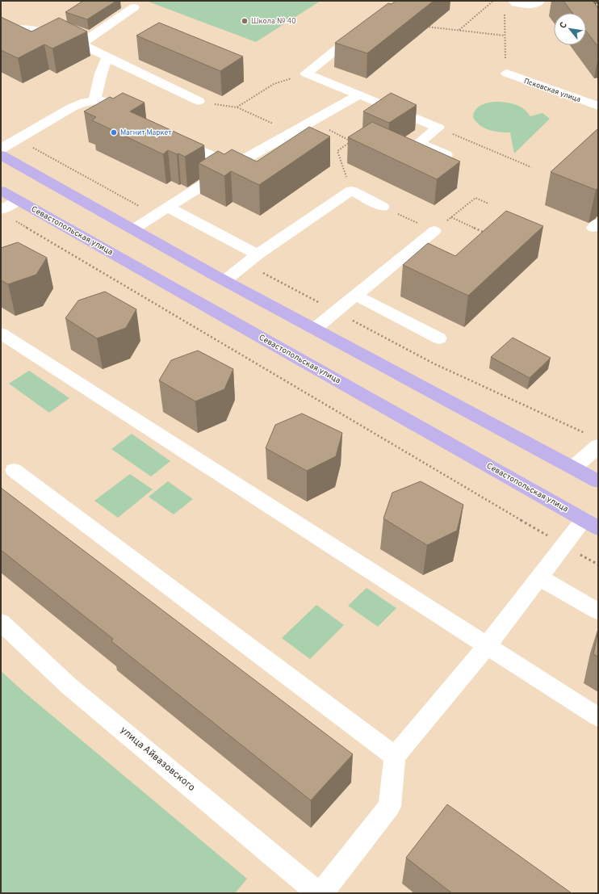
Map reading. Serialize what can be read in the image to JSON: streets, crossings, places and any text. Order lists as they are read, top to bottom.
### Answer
{
  "streets": {
    "main road": ["Севастопольская улица"],
    "street": ["Псковская улица", "улица Айвазовского"]
  },
  "places": ["Школа № 40", "Магнит Маркет"],
  "north": "top left"
}
